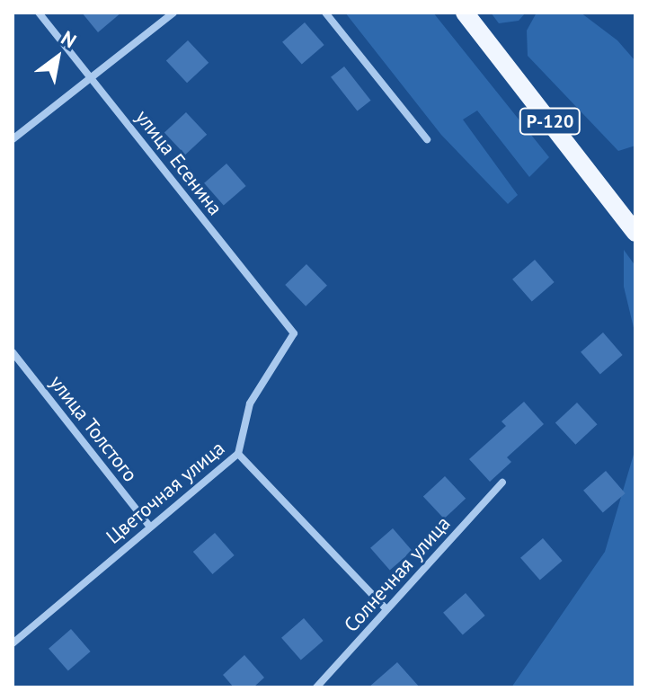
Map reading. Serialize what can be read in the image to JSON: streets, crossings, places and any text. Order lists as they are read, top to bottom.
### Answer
{
  "streets": {
    "main road": ["Р-120"],
    "street": [
      "улица Есенина",
      "улица Толстого",
      "Цветочная улица",
      "Солнечная улица"
    ]
  },
  "crossings": [
    ["улица Есенина", "Цветочная улица"],
    ["улица Толстого", "Цветочная улица"]
  ],
  "north": "top right"
}
